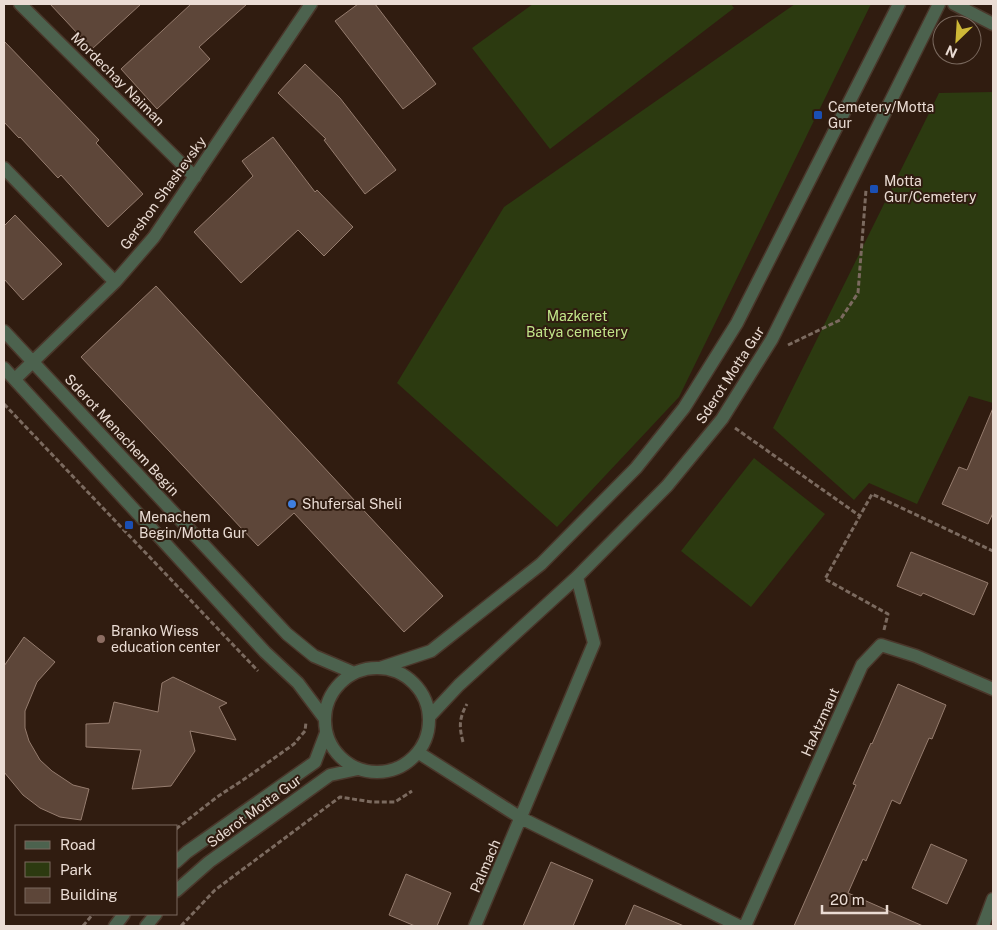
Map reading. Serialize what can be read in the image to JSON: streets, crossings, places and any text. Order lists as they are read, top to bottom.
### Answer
{
  "streets": {
    "street": [
      "Mordechay Naiman",
      "Gershon Shashevsky",
      "Sderot Motta Gur",
      "Sderot Menachem Begin",
      "HaAtzmaut",
      "Palmach"
    ]
  },
  "crossings": [
    ["Mordechay Naiman", "Gershon Shashevsky"],
    ["Gershon Shashevsky", "Sderot Menachem Begin"],
    ["Sderot Motta Gur", "Sderot Menachem Begin"],
    ["Sderot Motta Gur", "Palmach"]
  ],
  "parks": ["Mazkeret Batya cemetery"],
  "places": {
    "transit": ["Cemetery/Motta Gur", "Motta Gur/Cemetery", "Menachem Begin/Motta Gur"],
    "other": ["Shufersal Sheli", "Branko Wiess education center"]
  },
  "legend": ["Road", "Park", "Building"],
  "scale_bar": "20 m",
  "north": "bottom left"
}
